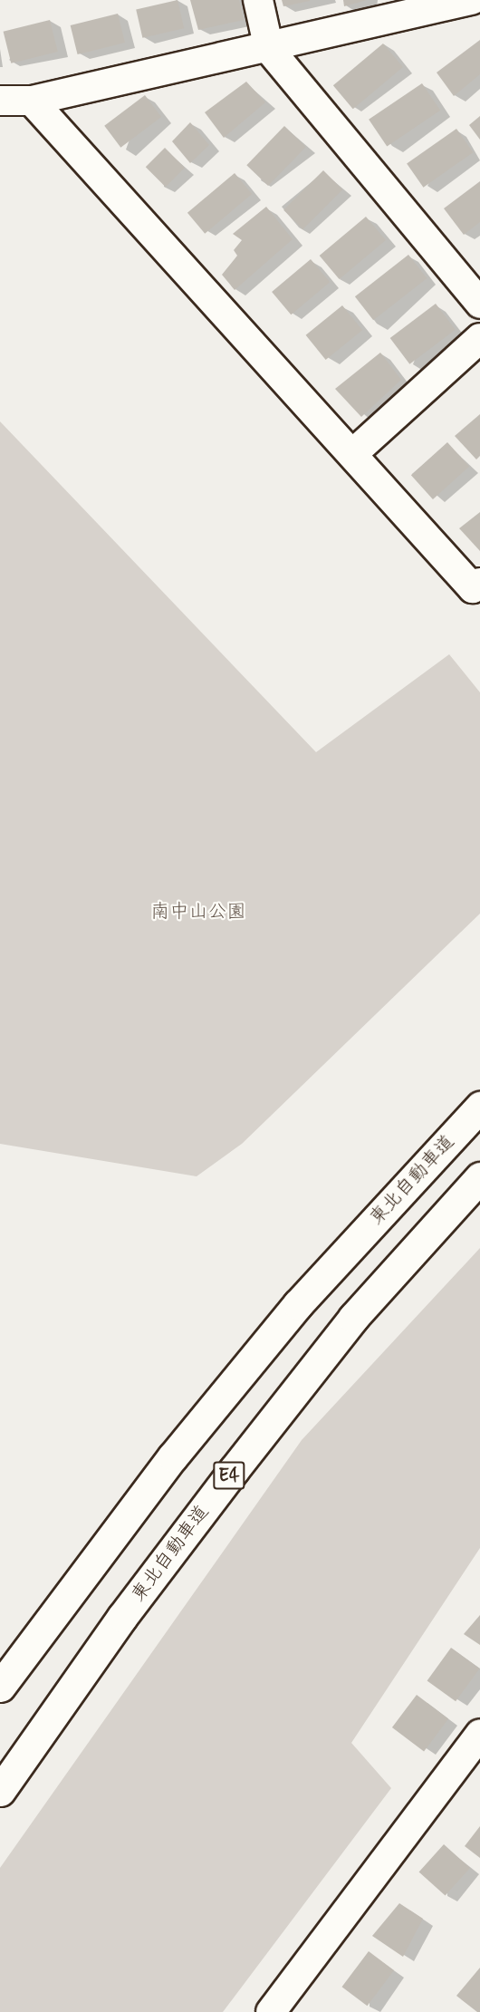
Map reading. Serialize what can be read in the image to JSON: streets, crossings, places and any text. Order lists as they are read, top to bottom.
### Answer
{
  "streets": {
    "highway": ["東北自動車道", "E4"]
  },
  "parks": ["南中山公園"]
}
